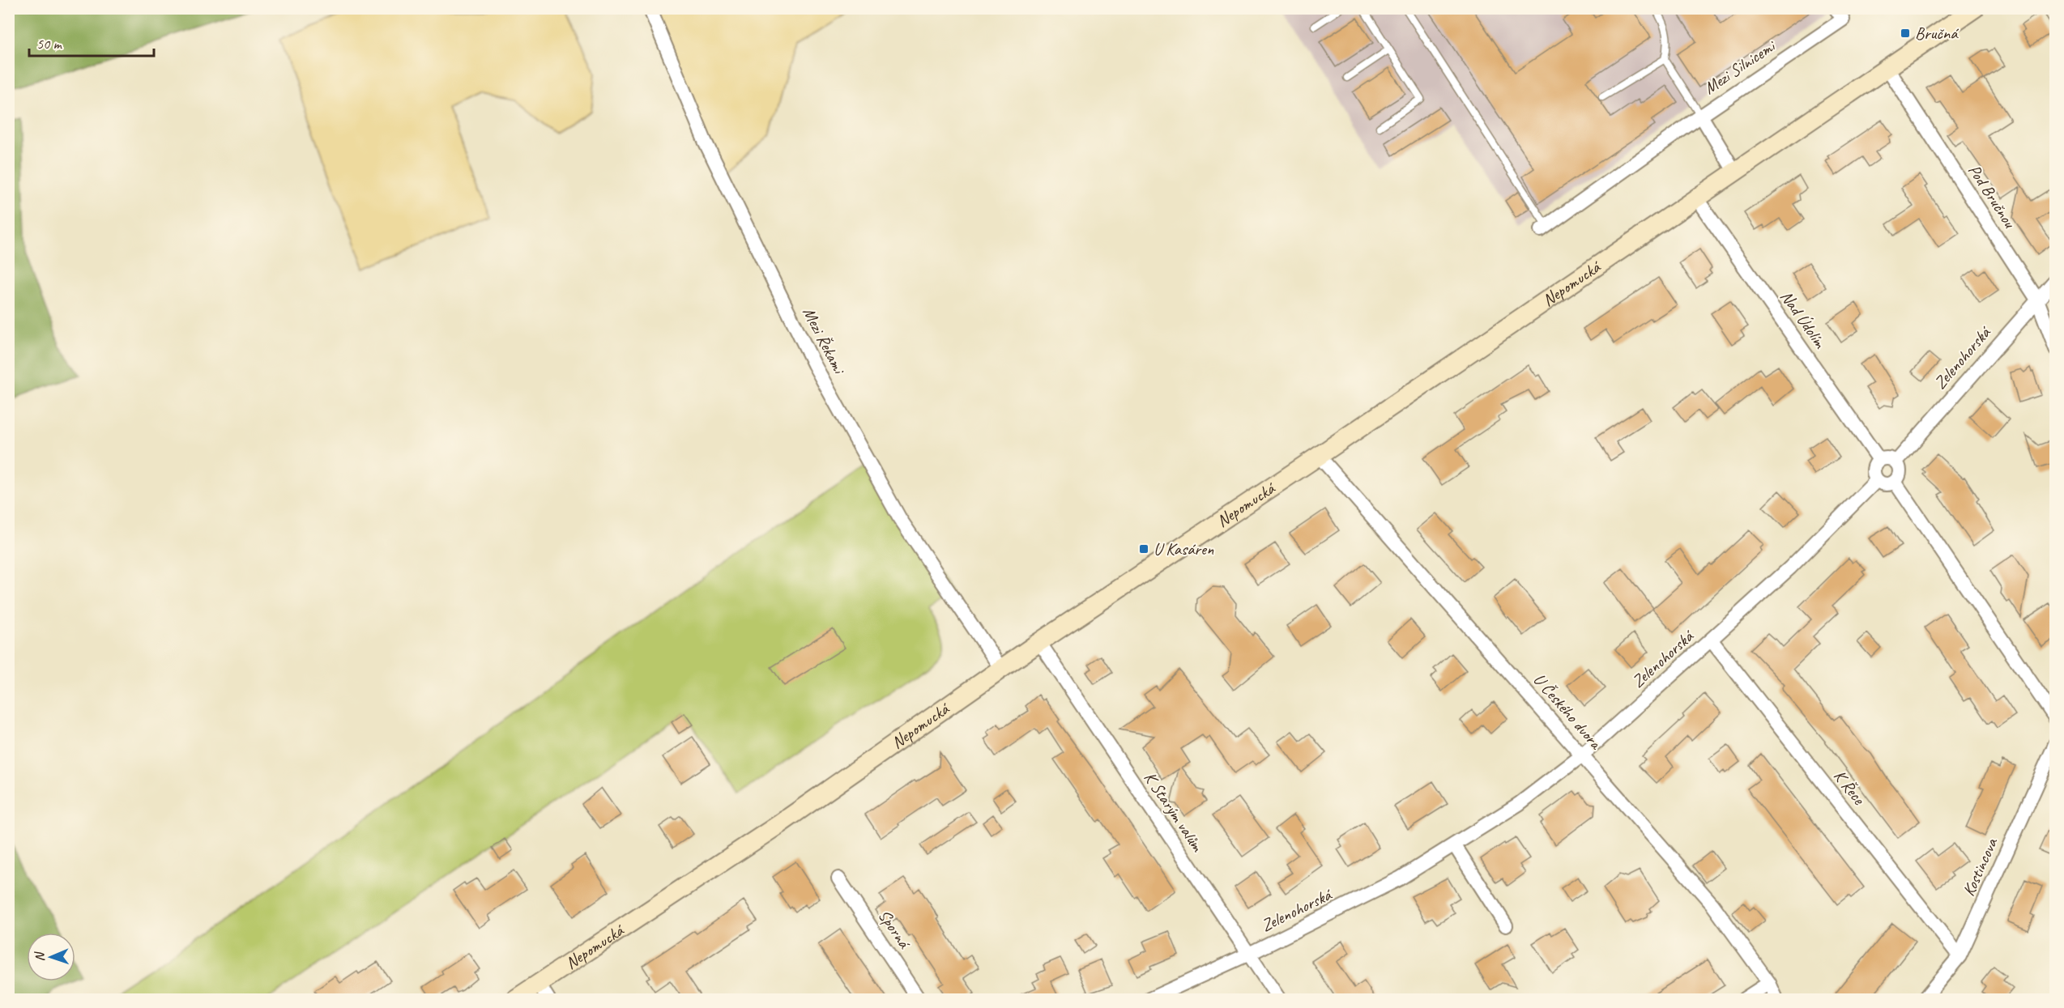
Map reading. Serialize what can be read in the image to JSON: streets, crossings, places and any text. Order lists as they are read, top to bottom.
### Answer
{
  "streets": {
    "street": [
      "Mezi Silnicemi",
      "Pod Bručnou",
      "Nepomucká",
      "Nad Údolím",
      "Mezi Řekami",
      "Zelenohorská",
      "U Českého dvora",
      "K Řece",
      "K Starým valům",
      "Kostincova",
      "Sporná"
    ]
  },
  "crossings": [
    ["Mezi Silnicemi", "Nepomucká"],
    ["Pod Bručnou", "Nepomucká"],
    ["Pod Bručnou", "Zelenohorská"],
    ["Nepomucká", "Nad Údolím"],
    ["Nepomucká", "Mezi Řekami"],
    ["Nepomucká", "U Českého dvora"],
    ["Nepomucká", "K Starým valům"],
    ["Nad Údolím", "Zelenohorská"],
    ["Zelenohorská", "U Českého dvora"],
    ["Zelenohorská", "K Řece"],
    ["Zelenohorská", "K Starým valům"],
    ["K Řece", "Kostincova"]
  ],
  "places": {
    "transit": ["Bručná", "U Kasáren"]
  },
  "scale_bar": "50 m",
  "north": "left"
}
